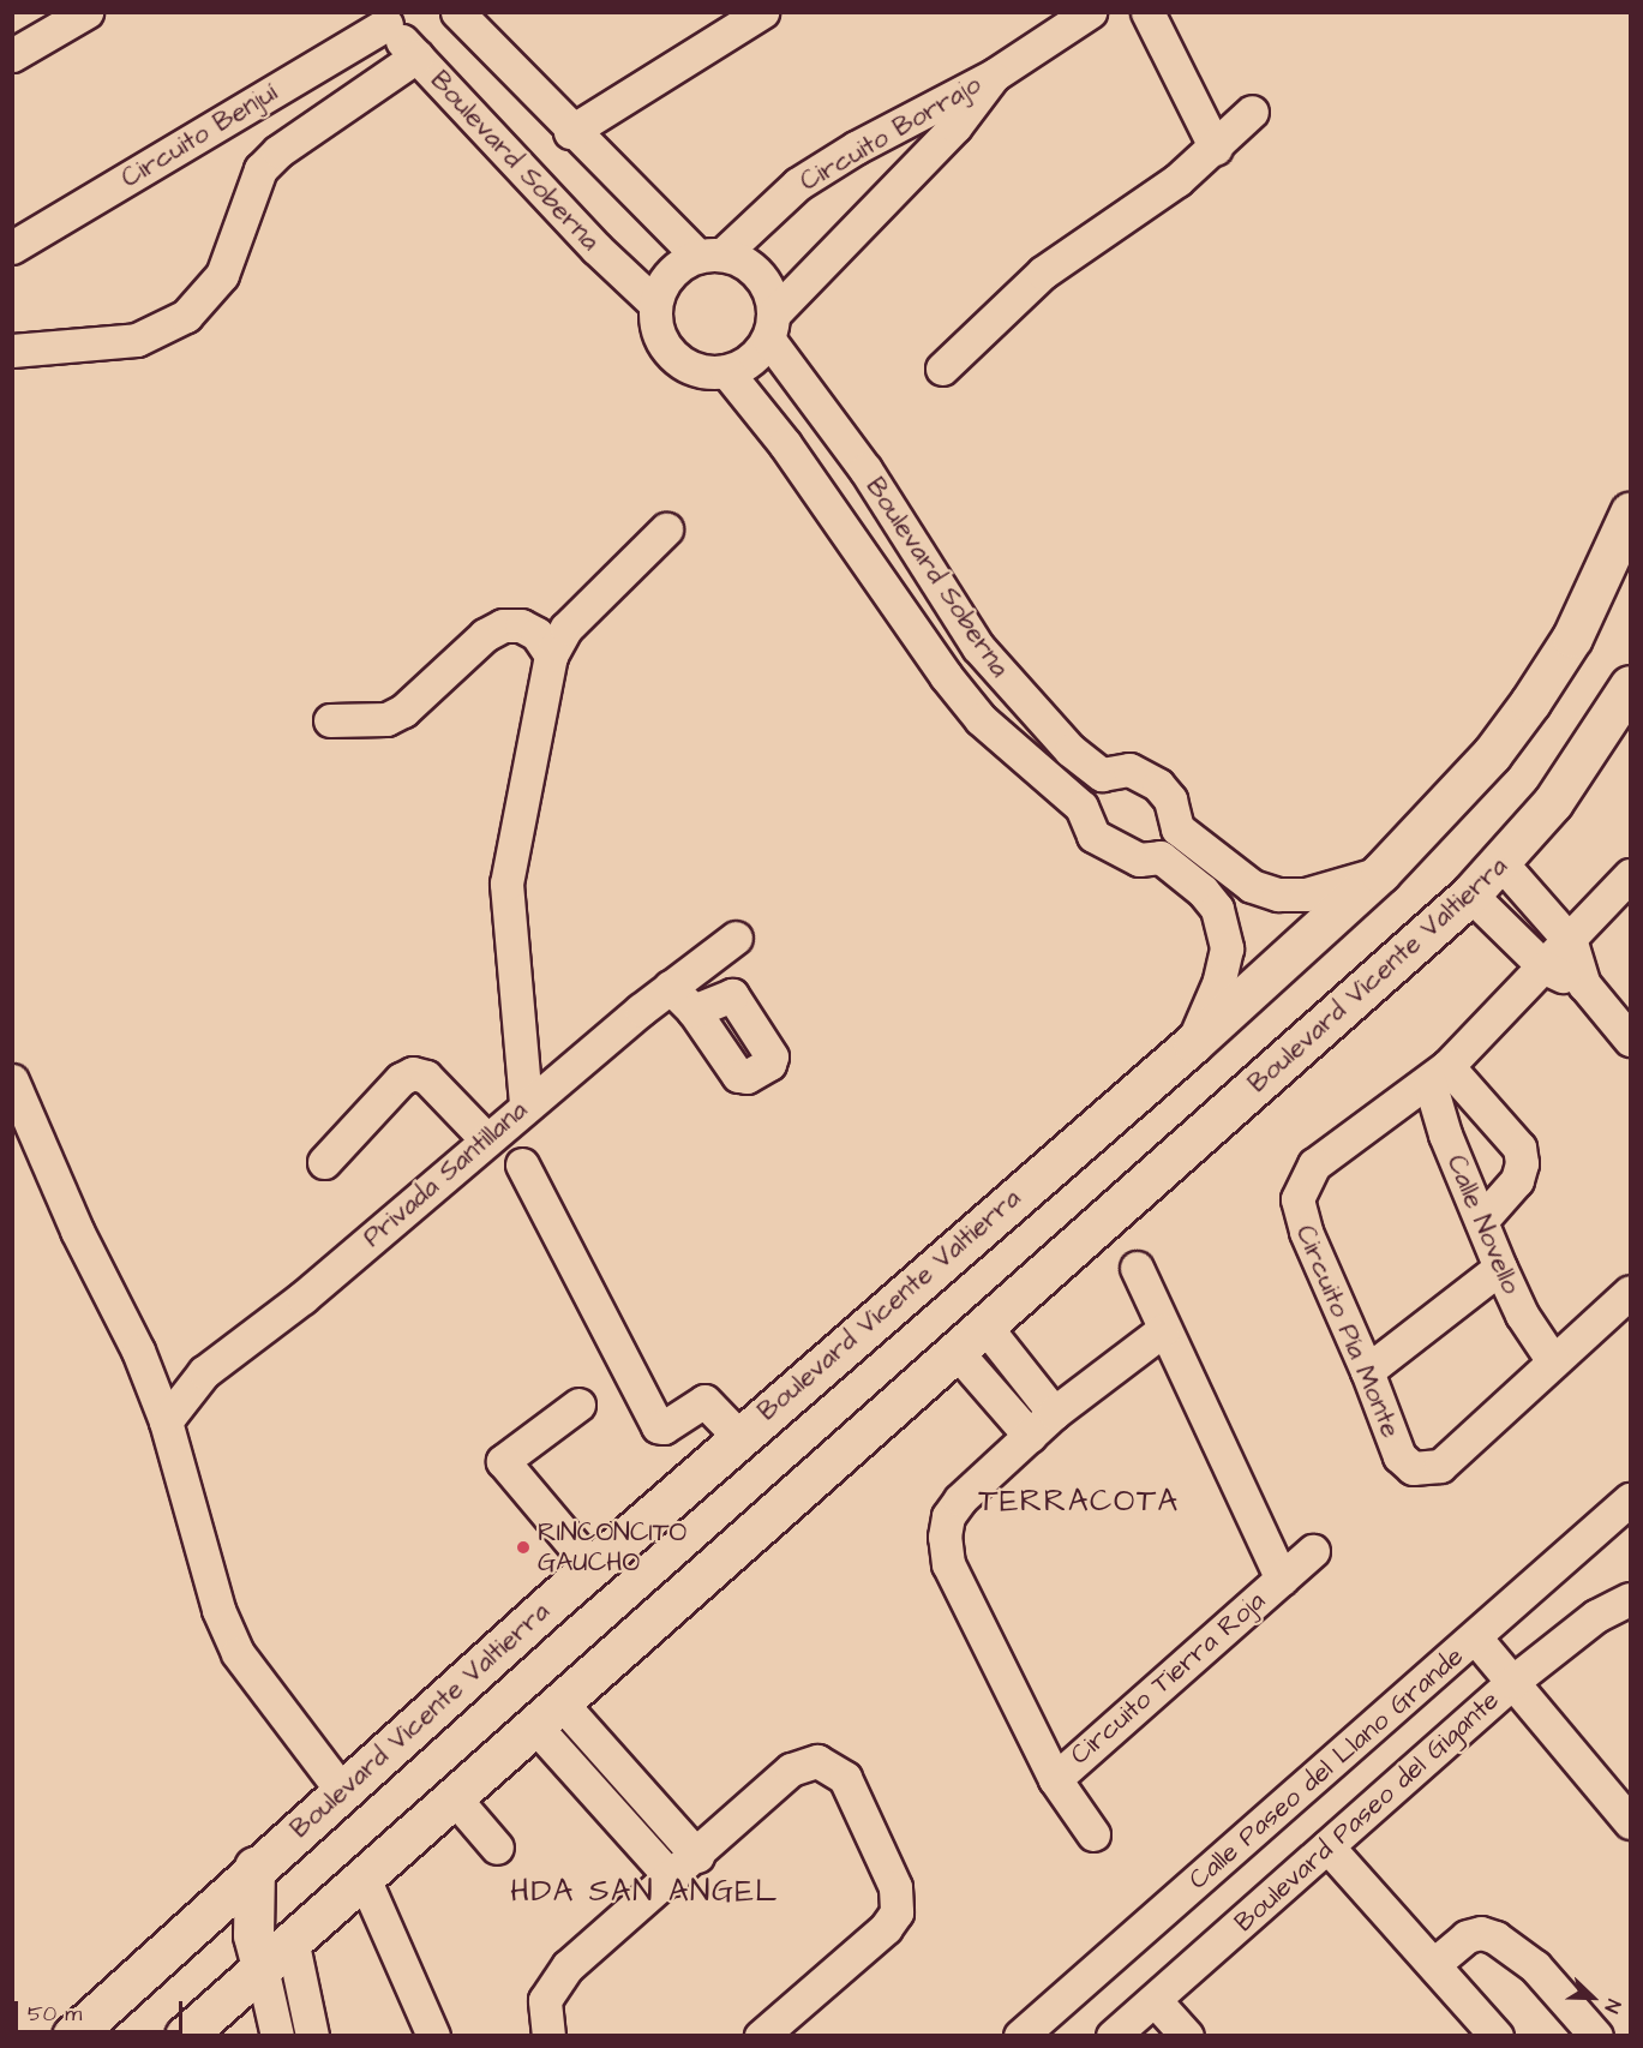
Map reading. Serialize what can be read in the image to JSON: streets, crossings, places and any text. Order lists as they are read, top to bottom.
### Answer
{
  "streets": {
    "main road": ["Boulevard Vicente Valtierra"],
    "street": [
      "Circuito Borrajo",
      "Circuito Benjuí",
      "Boulevard Soberna",
      "Privada Santillana",
      "Calle Novello",
      "Circuito Pía Monte",
      "Circuito Tierra Roja",
      "Calle Paseo del Llano Grande",
      "Boulevard Paseo del Gigante"
    ]
  },
  "crossings": [
    ["Circuito Borrajo", "Boulevard Soberna"],
    ["Circuito Benjuí", "Boulevard Soberna"],
    ["Calle Novello", "Circuito Pía Monte"]
  ],
  "districts": ["TERRACOTA", "HDA SAN ANGEL"],
  "places": ["RINCONCITO GAUCHO"],
  "scale_bar": "50 m",
  "north": "bottom right"
}
